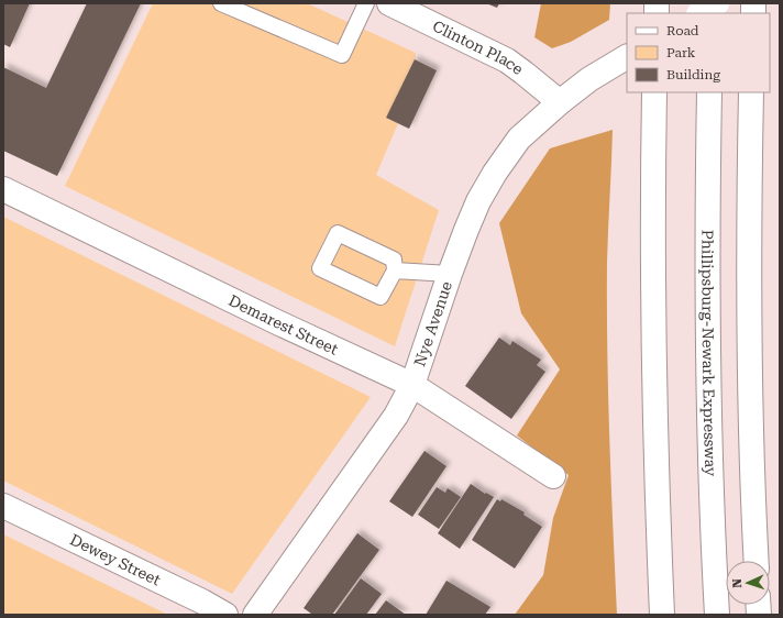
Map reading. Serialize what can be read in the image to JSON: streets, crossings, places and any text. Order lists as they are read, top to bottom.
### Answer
{
  "streets": {
    "main road": [
      "Clinton Place",
      "Demarest Street",
      "Nye Avenue",
      "Phillipsburg-Newark Expressway",
      "Dewey Street"
    ]
  },
  "crossings": [
    ["Clinton Place", "Nye Avenue"],
    ["Demarest Street", "Nye Avenue"]
  ],
  "legend": ["Road", "Park", "Building"],
  "north": "left"
}
